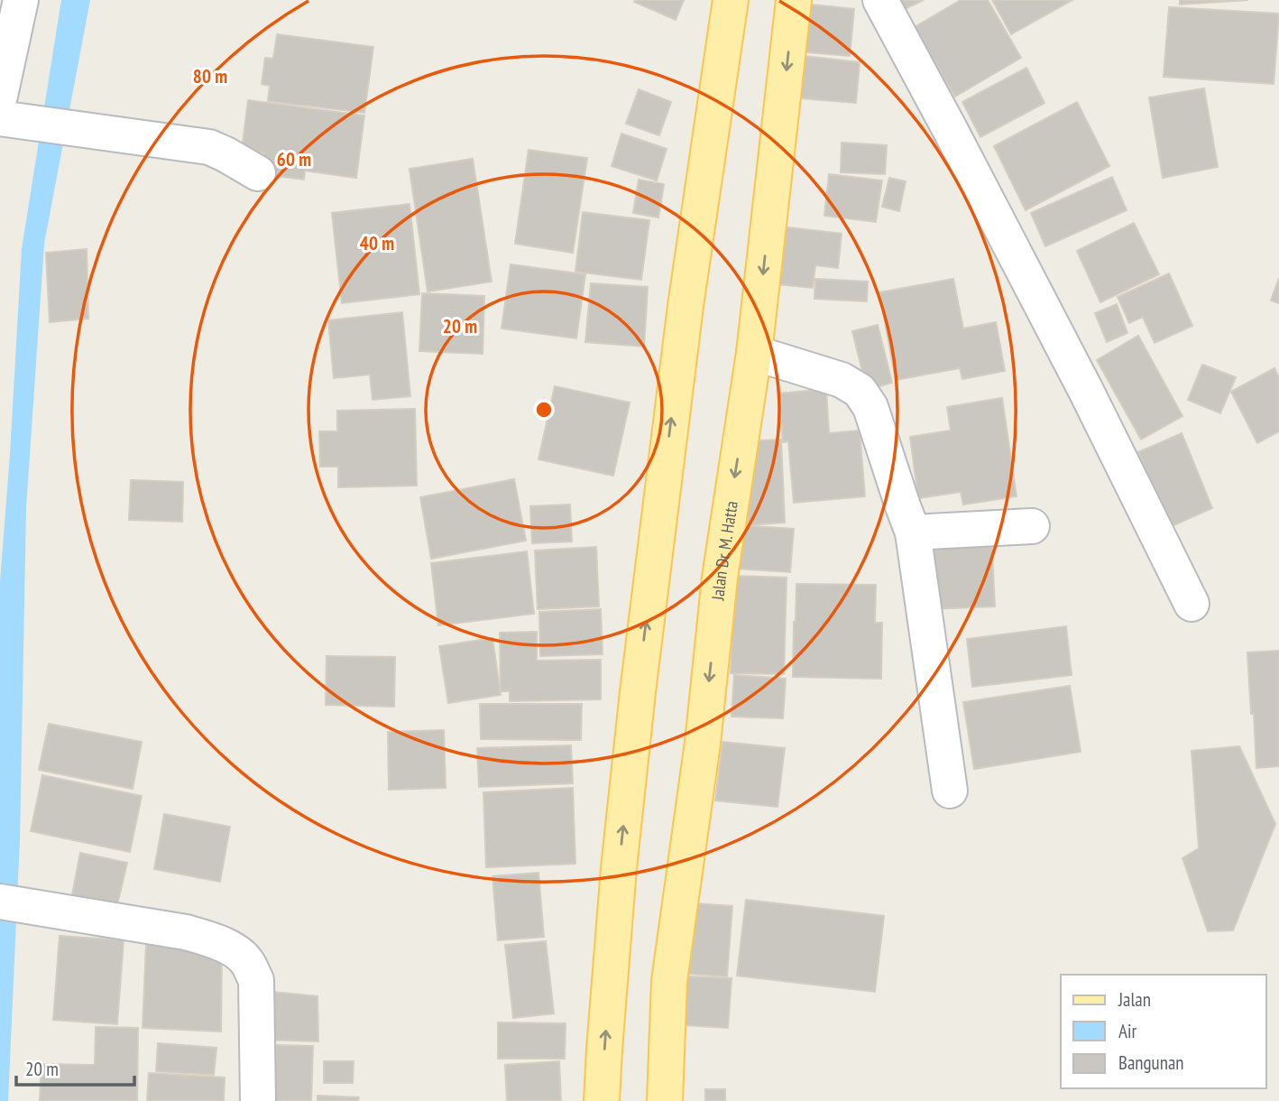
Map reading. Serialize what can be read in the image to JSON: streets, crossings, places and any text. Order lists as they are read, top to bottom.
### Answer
{
  "streets": {
    "main road": ["Jalan Dr. M. Hatta"]
  },
  "legend": ["Jalan", "Air", "Bangunan"],
  "scale_bar": "20 m",
  "rings": [
    "80 m",
    "60 m",
    "40 m",
    "20 m"
  ]
}
